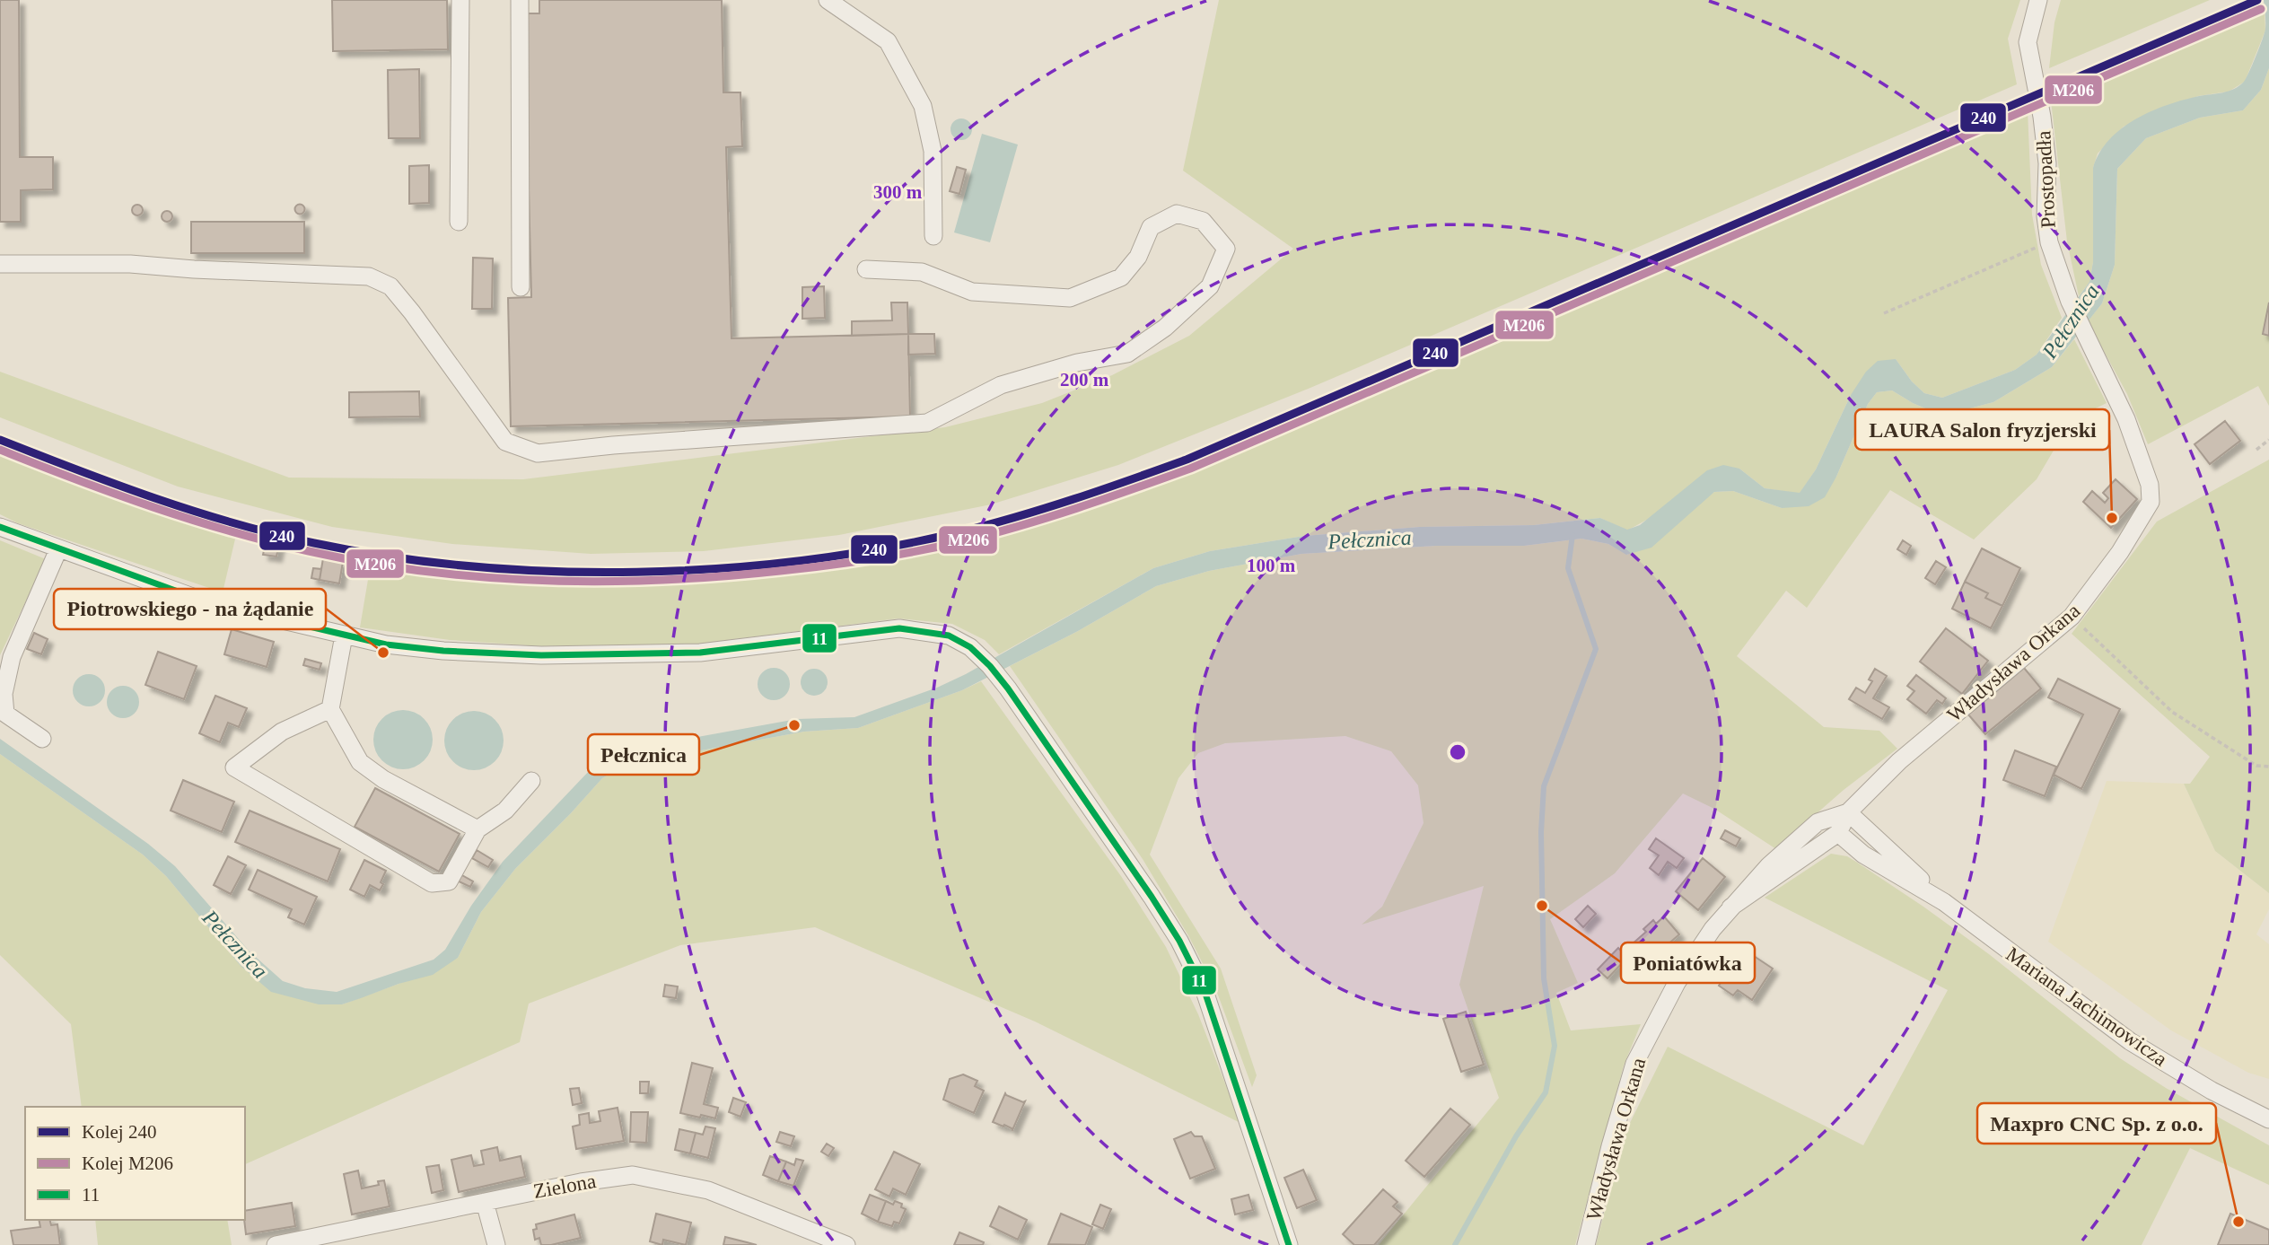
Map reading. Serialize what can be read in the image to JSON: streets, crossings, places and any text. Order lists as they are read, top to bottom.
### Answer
{
  "streets": {
    "street": [
      "Prostopadła",
      "Władysława Orkana",
      "Mariana Jachimowicza",
      "Zielona"
    ]
  },
  "crossings": [
    ["Prostopadła", "Władysława Orkana"],
    ["Władysława Orkana", "Mariana Jachimowicza"]
  ],
  "water": ["Pełcznica"],
  "places": [
    "LAURA Salon fryzjerski",
    "Piotrowskiego - na żądanie",
    "Pełcznica",
    "Poniatówka",
    "Maxpro CNC Sp. z o.o."
  ],
  "lines": ["rail line 240", "rail line M206", "transit line 11"],
  "legend": ["Kolej 240", "Kolej M206", "11"],
  "rings": ["300 m", "200 m", "100 m"]
}
